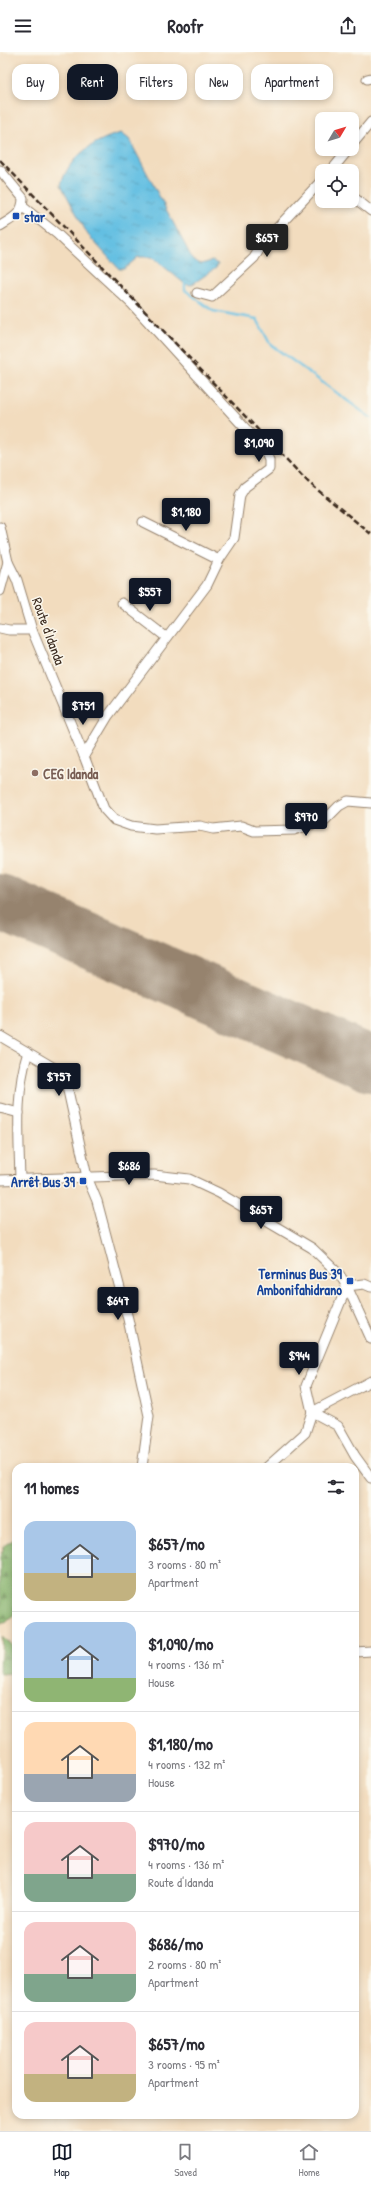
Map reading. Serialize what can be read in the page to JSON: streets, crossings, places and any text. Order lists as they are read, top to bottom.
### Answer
{
  "streets": {
    "street": ["Route d'Idanda"]
  },
  "places": {
    "transit": ["star", "Arrêt Bus 39", "Terminus Bus 39 Ambonifahidrano"],
    "other": ["CEG Idanda"]
  },
  "north": "top right",
  "page": {
    "header": "Roofr",
    "chip": [
      "Buy",
      "Rent",
      "Filters",
      "New",
      "Apartment"
    ],
    "price": [
      "$657",
      "$1,090",
      "$1,180",
      "$557",
      "$751",
      "$970",
      "$757",
      "$686",
      "$657",
      "$647",
      "$944"
    ],
    "heading": "11 homes",
    "list": [
      {
        "name": "$657/mo",
        "note": "3 rooms · 80 m² · Apartment"
      },
      {
        "name": "$1,090/mo",
        "note": "4 rooms · 136 m² · House"
      },
      {
        "name": "$1,180/mo",
        "note": "4 rooms · 132 m² · House"
      },
      {
        "name": "$970/mo",
        "note": "4 rooms · 136 m² · Route d'Idanda"
      },
      {
        "name": "$686/mo",
        "note": "2 rooms · 80 m² · Apartment"
      },
      {
        "name": "$657/mo",
        "note": "3 rooms · 95 m² · Apartment"
      }
    ],
    "tabs": ["Map", "Saved", "Home"]
  }
}
